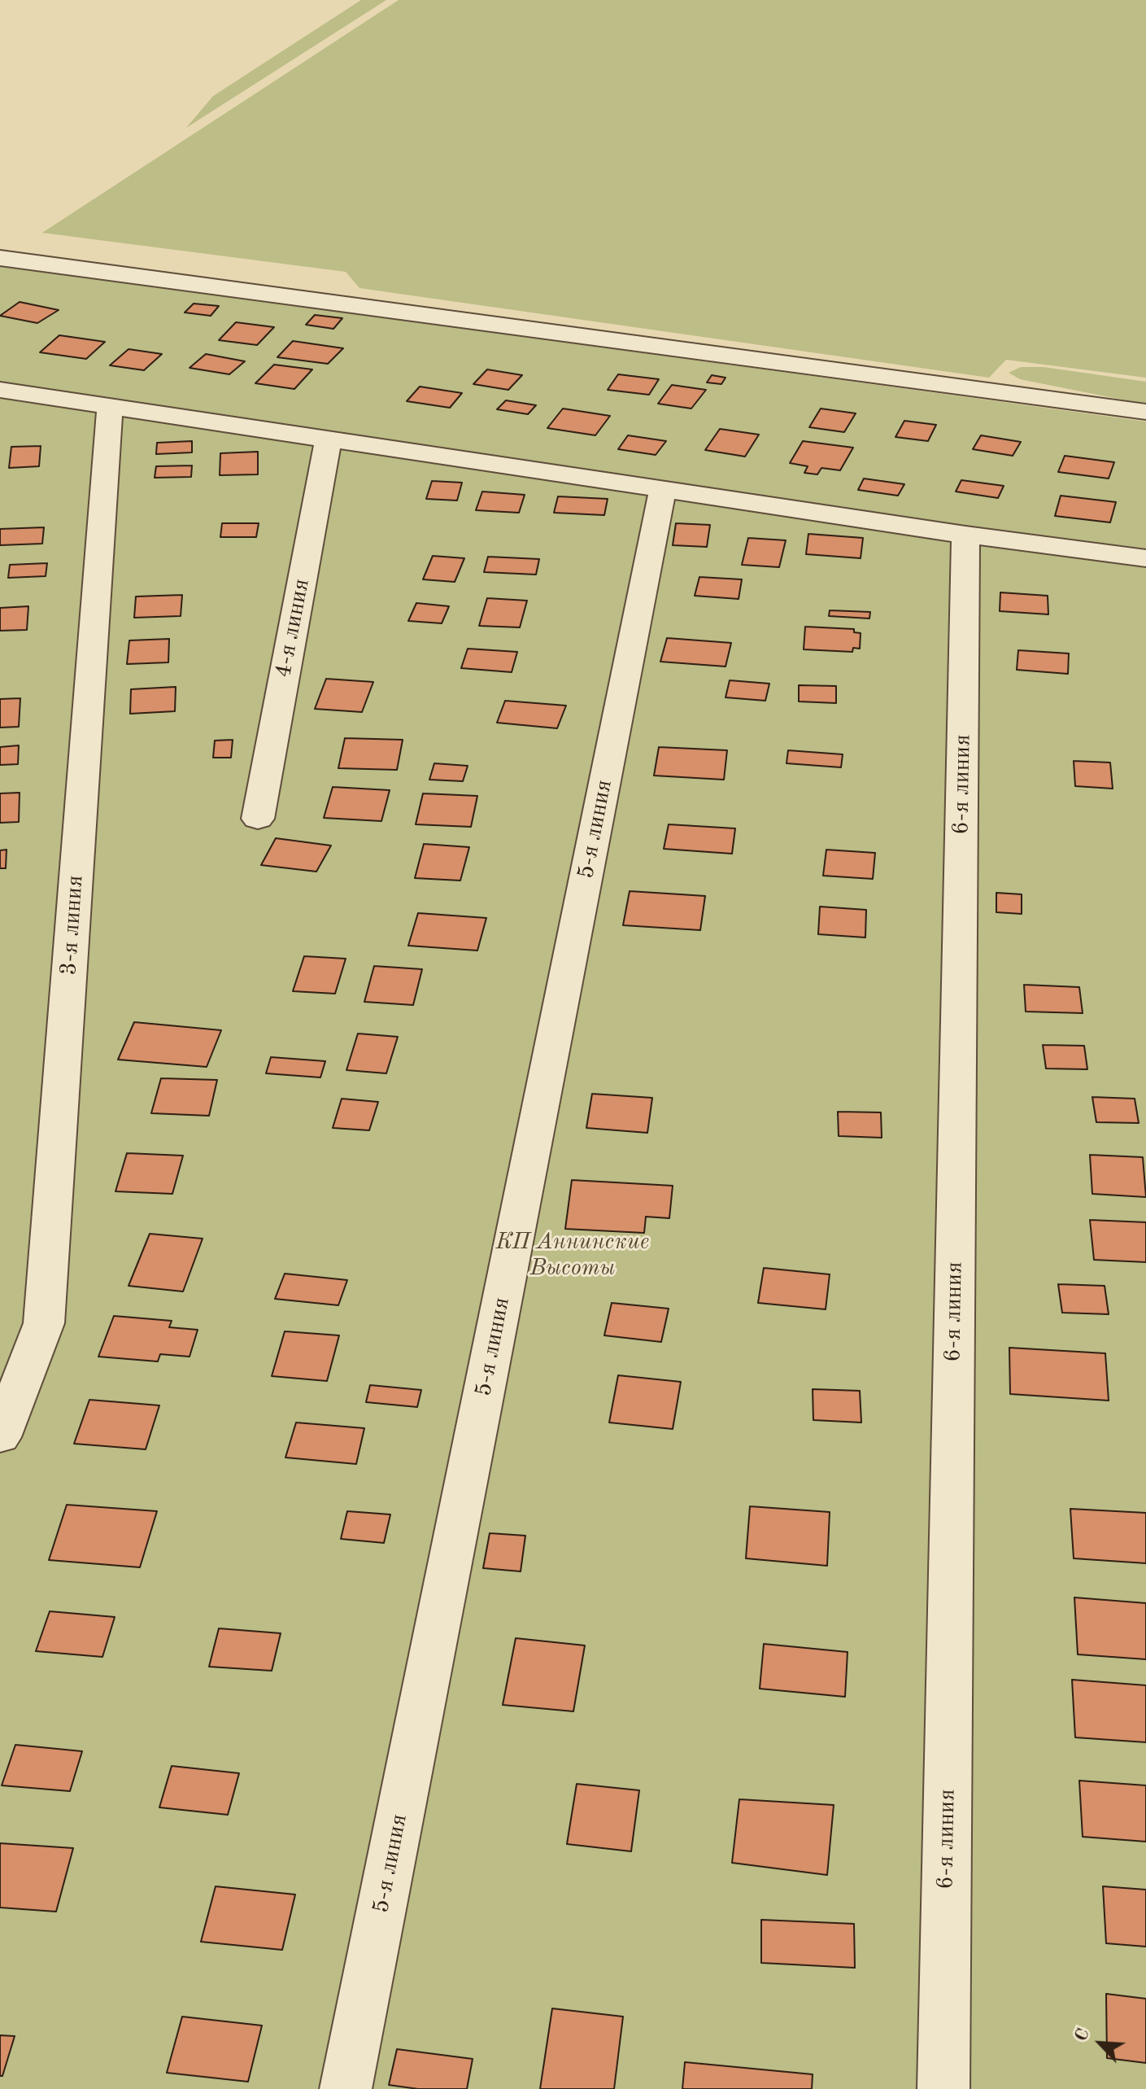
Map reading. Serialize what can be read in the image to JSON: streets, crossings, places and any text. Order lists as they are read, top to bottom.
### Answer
{
  "streets": {
    "street": [
      "4-я линия",
      "6-я линия",
      "5-я линия",
      "3-я линия"
    ]
  },
  "parks": ["КП Аннинские Высоты"],
  "north": "top left"
}
